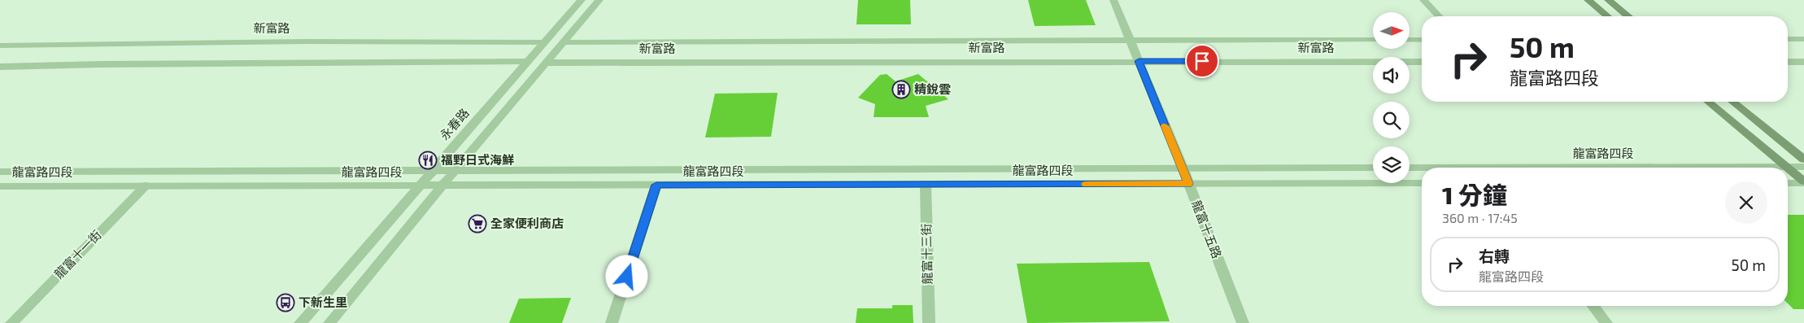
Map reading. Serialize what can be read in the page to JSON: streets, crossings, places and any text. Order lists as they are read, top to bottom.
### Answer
{
  "streets": {
    "street": [
      "新富路",
      "永春路",
      "龍富路四段",
      "龍富十五路",
      "龍富十三街",
      "龍富十一街"
    ]
  },
  "crossings": [
    ["新富路", "永春路"],
    ["新富路", "龍富十五路"],
    ["永春路", "龍富路四段"],
    ["龍富路四段", "龍富十五路"],
    ["龍富路四段", "龍富十三街"],
    ["龍富路四段", "龍富十一街"]
  ],
  "places": {
    "building": ["精銳雲"],
    "restaurant": ["福野日式海鮮"],
    "supermarket": ["全家便利商店"],
    "bus stop": ["下新生里"]
  },
  "north": "right",
  "page": {
    "turn": ["50 m", "龍富路四段"],
    "heading": ["1 分鐘", "360 m · 17:45"],
    "list": [
      {
        "name": "右轉",
        "note": "龍富路四段",
        "value": "50 m"
      }
    ]
  }
}
